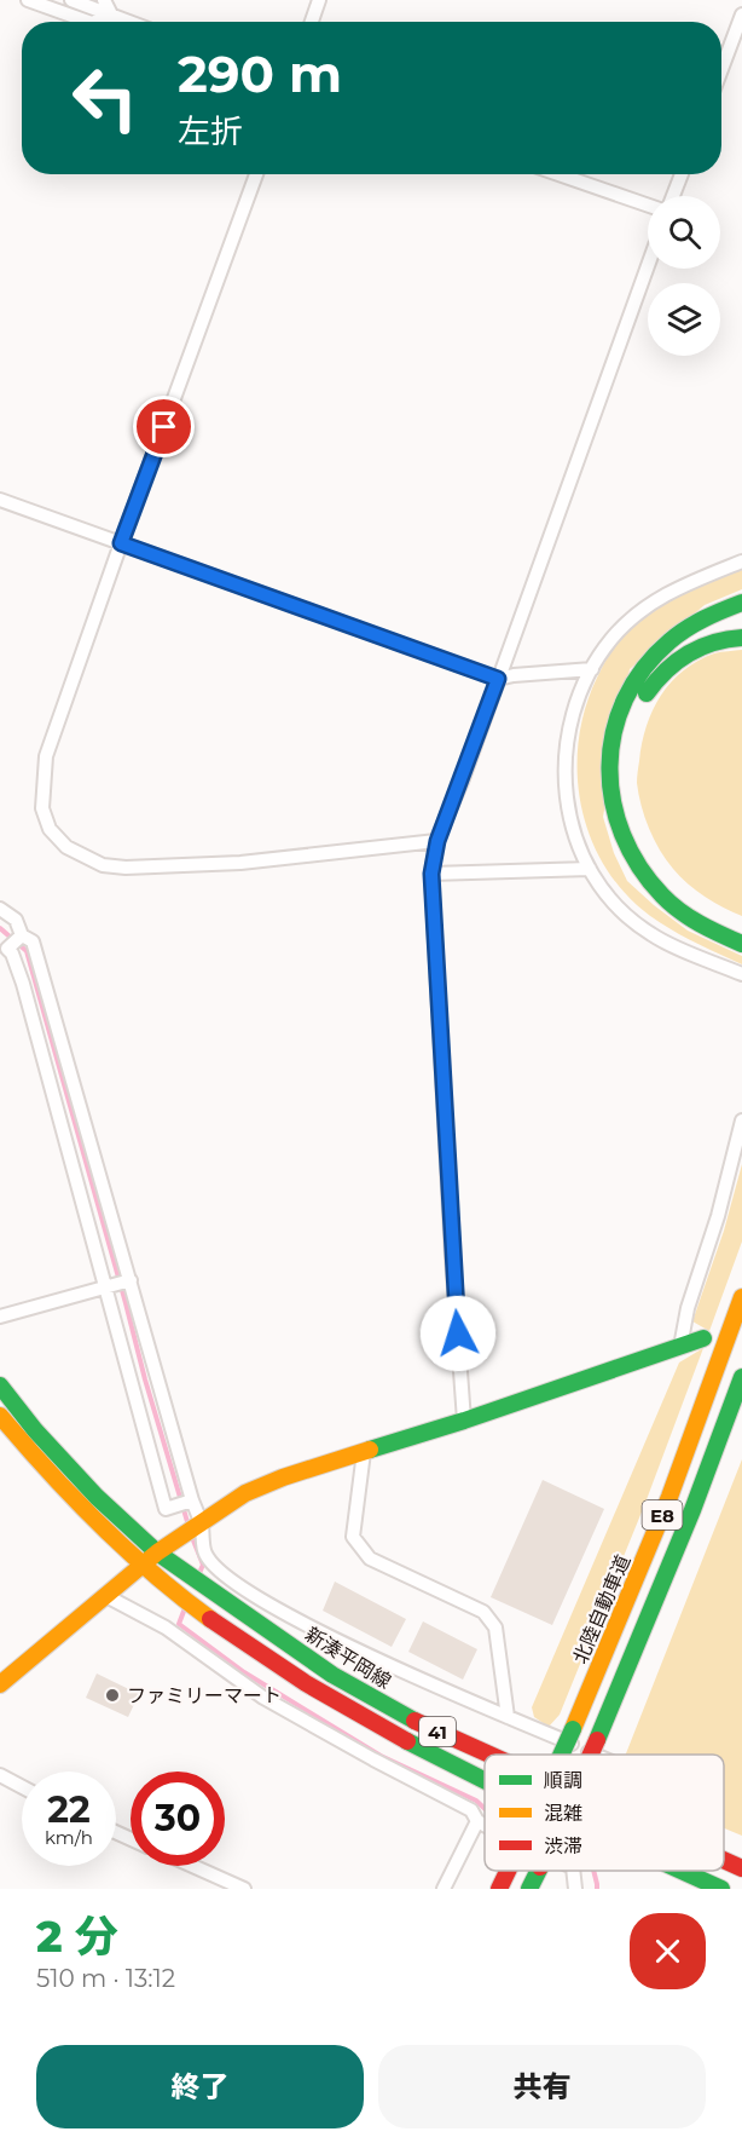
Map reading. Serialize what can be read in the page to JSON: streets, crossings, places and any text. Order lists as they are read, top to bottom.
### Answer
{
  "streets": {
    "main road": [
      "E8",
      "北陸自動車道",
      "新湊平岡線",
      "41"
    ]
  },
  "places": ["ファミリーマート"],
  "legend": ["順調", "混雑", "渋滞"],
  "page": {
    "turn": ["290 m", "左折"],
    "speed": "22 km/h",
    "limit": "30",
    "heading": ["2 分", "510 m · 13:12"],
    "buttons": ["終了", "共有"]
  }
}
